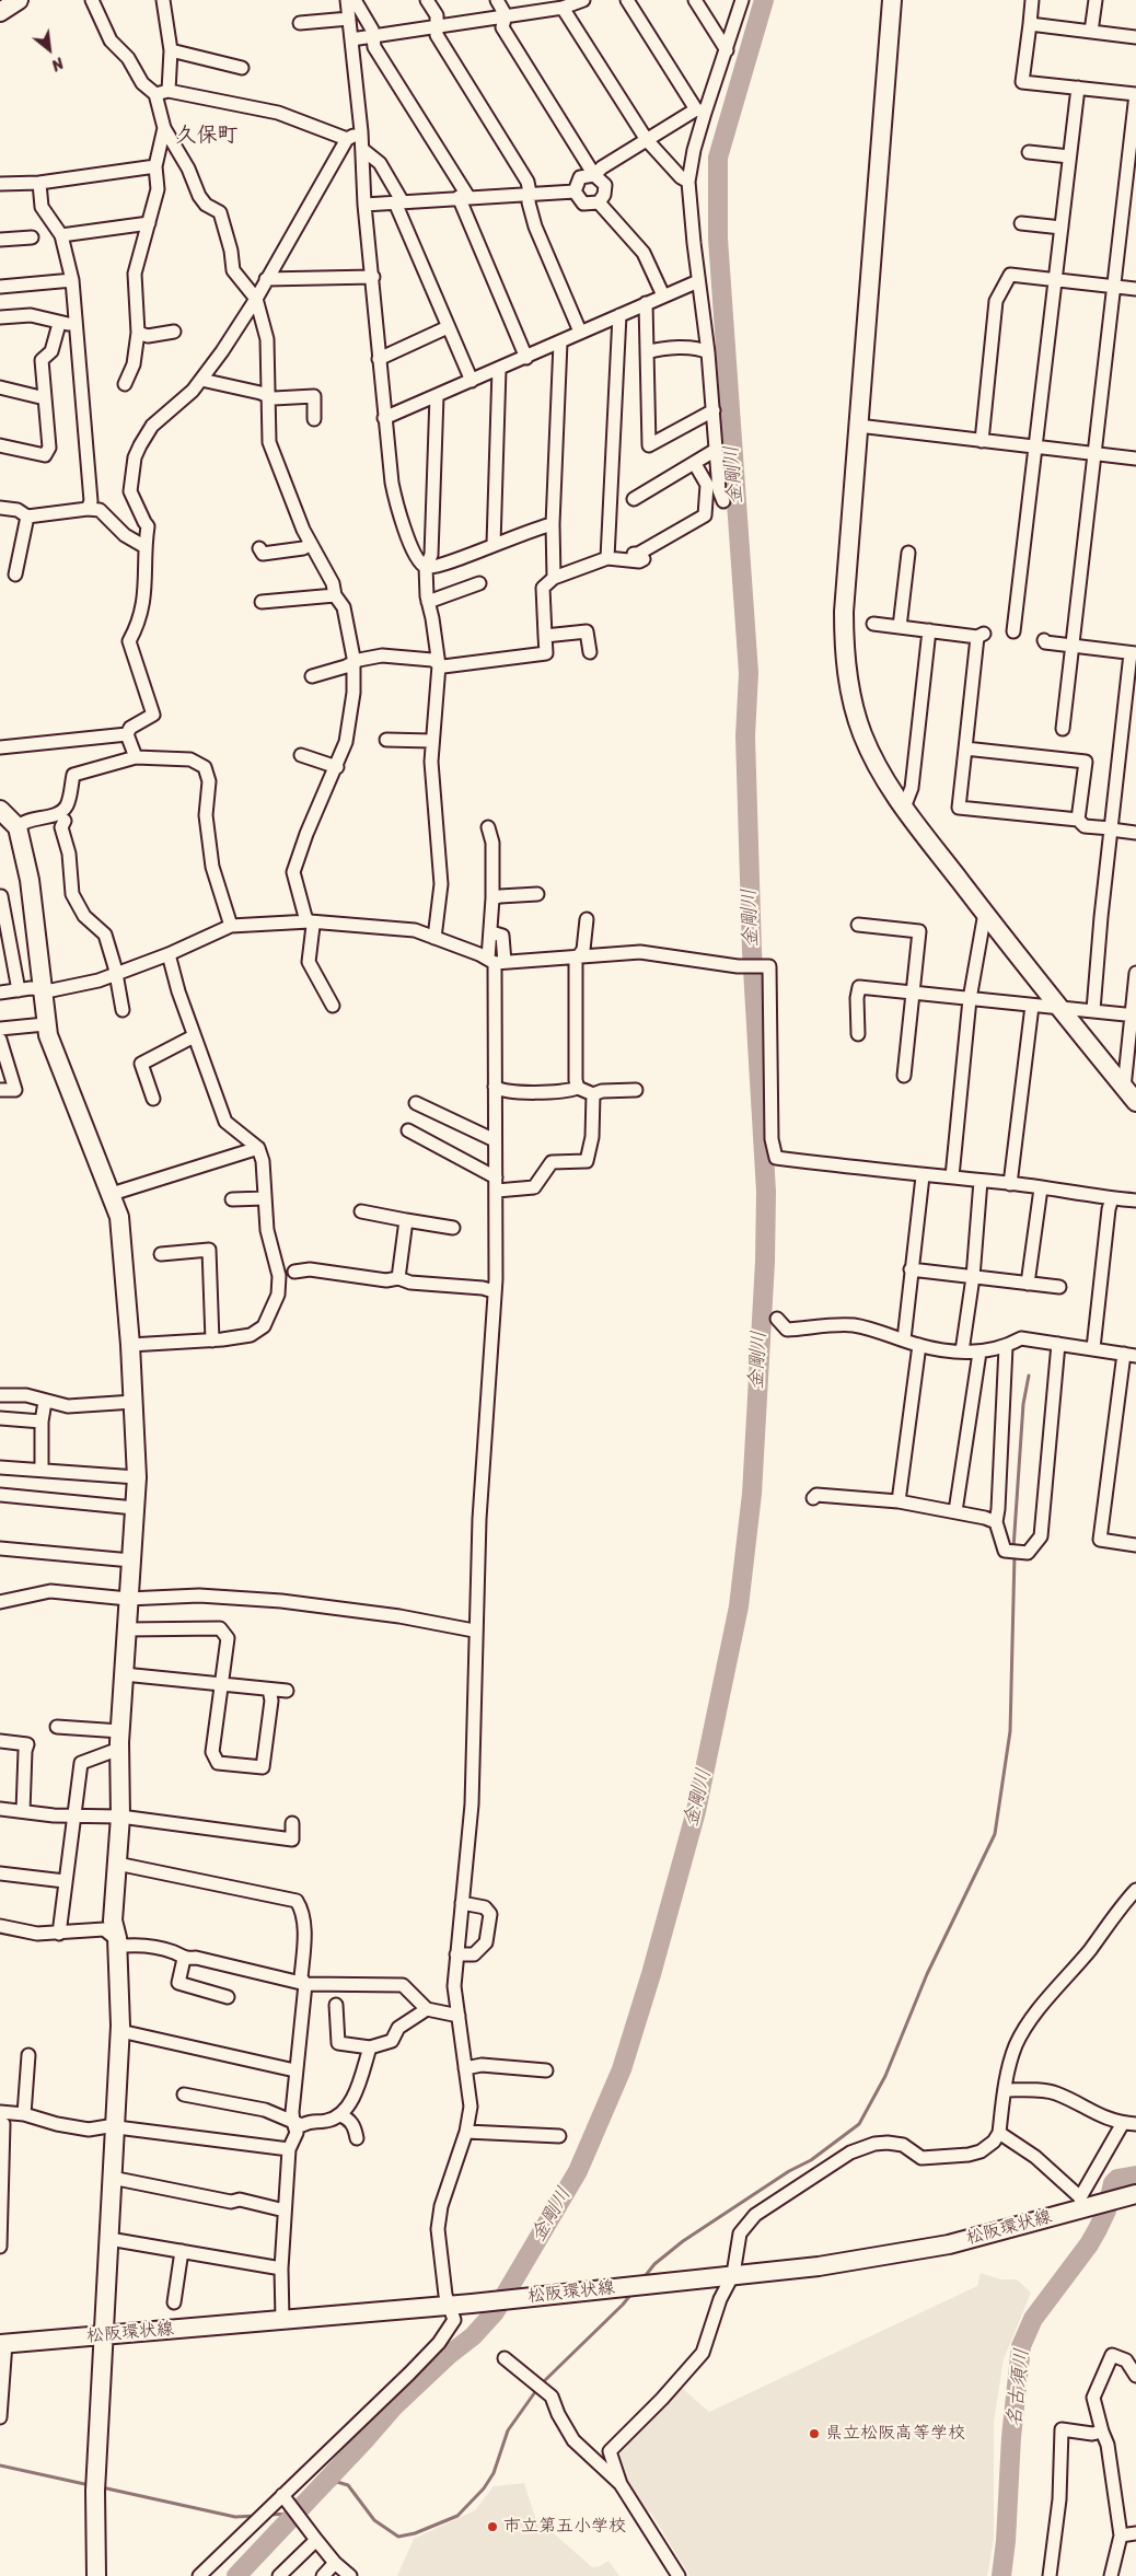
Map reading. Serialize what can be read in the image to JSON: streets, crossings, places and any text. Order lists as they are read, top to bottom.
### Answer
{
  "streets": {
    "street": ["松阪環状線"]
  },
  "districts": ["久保町"],
  "water": ["金剛川", "名古須川"],
  "places": ["県立松阪高等学校", "市立第五小学校"],
  "north": "bottom right"
}
